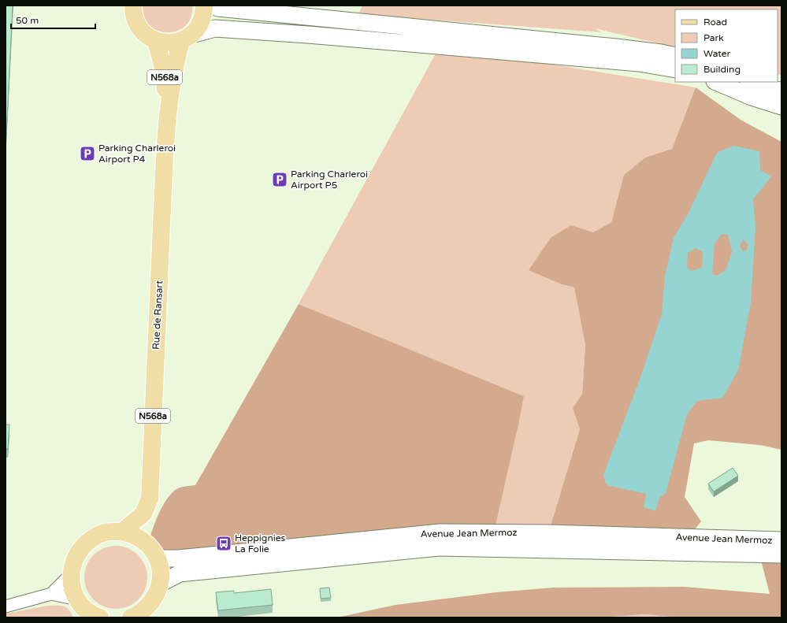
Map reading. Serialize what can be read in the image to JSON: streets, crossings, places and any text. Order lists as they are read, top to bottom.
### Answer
{
  "streets": {
    "main road": ["N568a", "Rue de Ransart"],
    "street": ["Avenue Jean Mermoz"]
  },
  "crossings": [
    ["N568a", "Rue de Ransart"]
  ],
  "places": {
    "parking": ["Parking Charleroi Airport P4", "Parking Charleroi Airport P5"],
    "bus stop": ["Heppignies La Folie"]
  },
  "legend": [
    "Road",
    "Park",
    "Water",
    "Building"
  ],
  "scale_bar": "50 m"
}
